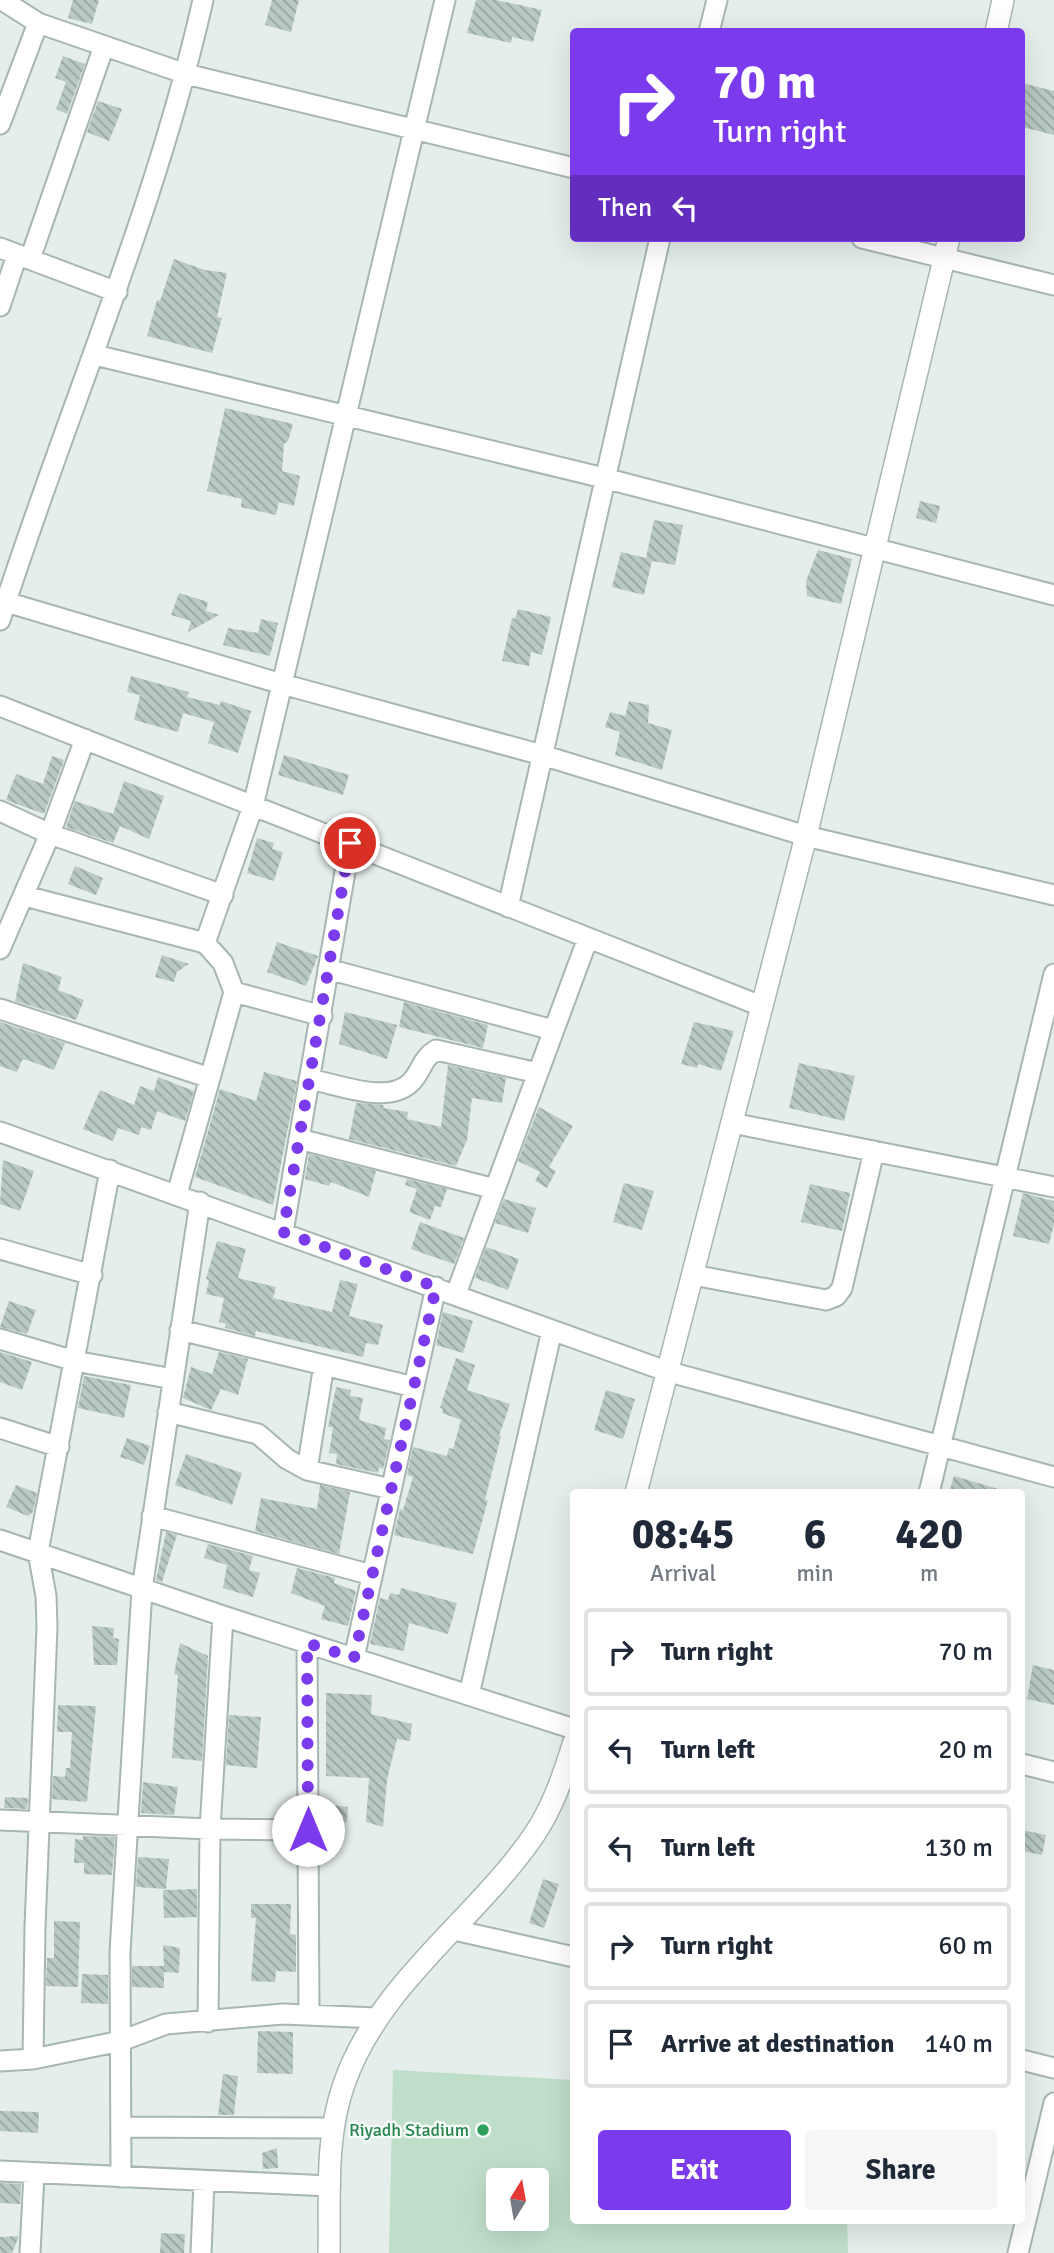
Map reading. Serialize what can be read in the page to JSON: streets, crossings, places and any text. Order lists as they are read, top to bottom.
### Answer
{
  "places": ["Riyadh Stadium"],
  "north": "top",
  "page": {
    "turn": ["70 m", "Turn right"],
    "then": "Then",
    "eta": [
      "08:45",
      "Arrival",
      "6",
      "min",
      "420",
      "m"
    ],
    "list": [
      {
        "name": "Turn right",
        "value": "70 m"
      },
      {
        "name": "Turn left",
        "value": "20 m"
      },
      {
        "name": "Turn left",
        "value": "130 m"
      },
      {
        "name": "Turn right",
        "value": "60 m"
      },
      {
        "name": "Arrive at destination",
        "value": "140 m"
      }
    ],
    "buttons": ["Exit", "Share"]
  }
}
